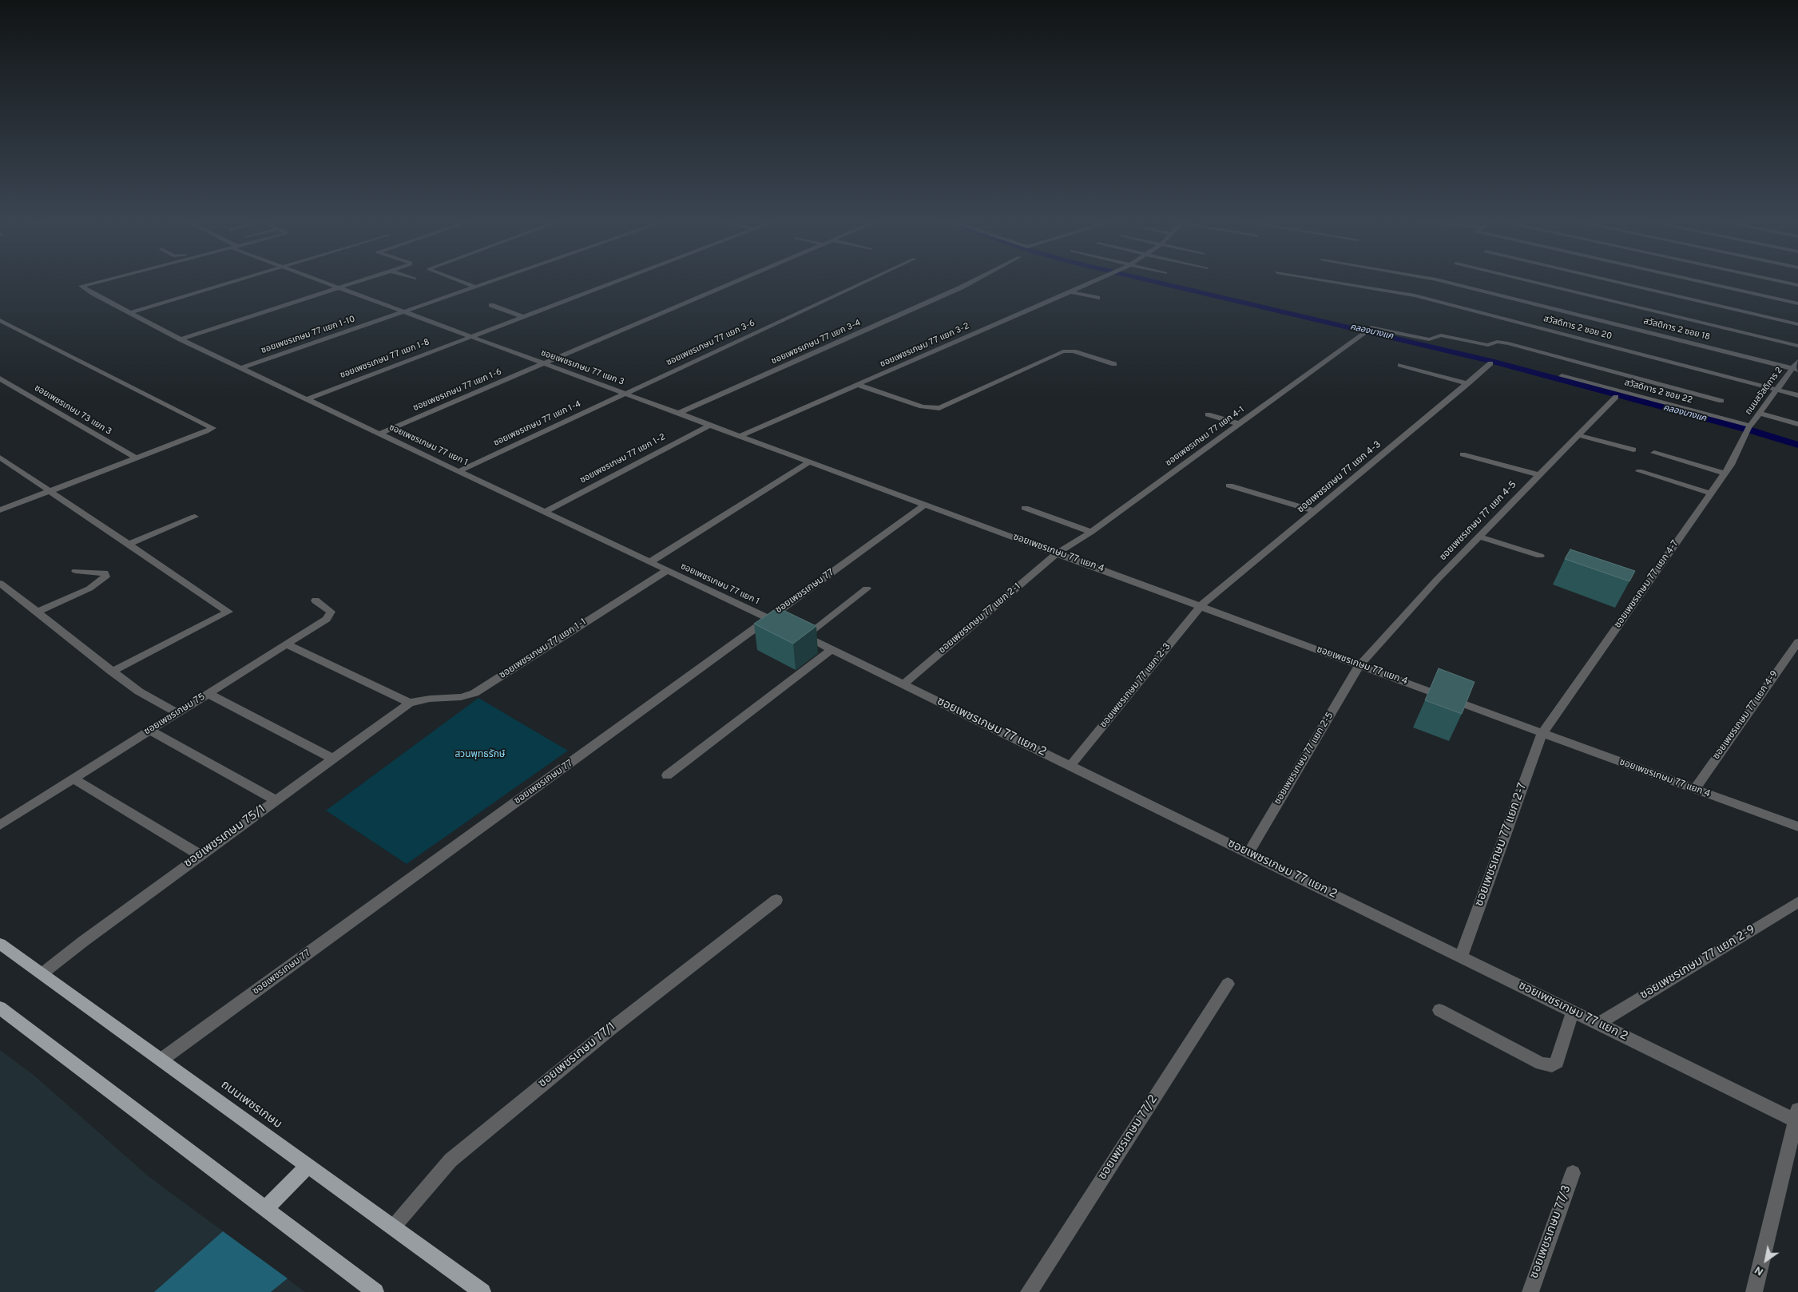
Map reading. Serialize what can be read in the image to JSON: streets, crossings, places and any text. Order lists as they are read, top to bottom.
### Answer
{
  "streets": {
    "main road": ["ถนนเพชรเกษม"],
    "street": [
      "สวัสดิการ 2 ซอย 20",
      "สวัสดิการ 2 ซอย 18",
      "ซอยเพชรเกษม 77 แยก 1-10",
      "ซอยเพชรเกษม 77 แยก 3-4",
      "ซอยเพชรเกษม 77 แยก 3-6",
      "ซอยเพชรเกษม 77 แยก 3-2",
      "ซอยเพชรเกษม 77 แยก 1-8",
      "ซอยเพชรเกษม 77 แยก 3",
      "ซอยเพชรเกษม 77 แยก 1-6",
      "ถนนสวัสดิการ 2",
      "สวัสดิการ 2 ซอย 22",
      "ซอยเพชรเกษม 73 แยก 3",
      "ซอยเพชรเกษม 77 แยก 1-4",
      "ซอยเพชรเกษม 77 แยก 4-1",
      "ซอยเพชรเกษม 77 แยก 1",
      "ซอยเพชรเกษม 77 แยก 1-2",
      "ซอยเพชรเกษม 77 แยก 4-3",
      "ซอยเพชรเกษม 77 แยก 4-5",
      "ซอยเพชรเกษม 77 แยก 4",
      "ซอยเพชรเกษม 77 แยก 4-7",
      "ซอยเพชรเกษม 77",
      "ซอยเพชรเกษม 77 แยก 2-1",
      "ซอยเพชรเกษม 77 แยก 1-1",
      "ซอยเพชรเกษม 77 แยก 2-3",
      "ซอยเพชรเกษม 75",
      "ซอยเพชรเกษม 77 แยก 4-9",
      "ซอยเพชรเกษม 77 แยก 2",
      "ซอยเพชรเกษม 77 แยก 2-5",
      "ซอยเพชรเกษม 75/1",
      "ซอยเพชรเกษม 77 แยก 2-7",
      "ซอยเพชรเกษม 77 แยก 2-9",
      "ซอยเพชรเกษม 77/1",
      "ซอยเพชรเกษม 77/2",
      "ซอยเพชรเกษม 77/3"
    ]
  },
  "crossings": [
    ["สวัสดิการ 2 ซอย 20", "ถนนสวัสดิการ 2"],
    ["สวัสดิการ 2 ซอย 18", "ถนนสวัสดิการ 2"],
    ["ซอยเพชรเกษม 77 แยก 1-10", "ซอยเพชรเกษม 77 แยก 3"],
    ["ซอยเพชรเกษม 77 แยก 1-10", "ซอยเพชรเกษม 77 แยก 1"],
    ["ซอยเพชรเกษม 77 แยก 3-4", "ซอยเพชรเกษม 77 แยก 3"],
    ["ซอยเพชรเกษม 77 แยก 3-6", "ซอยเพชรเกษม 77 แยก 3"],
    ["ซอยเพชรเกษม 77 แยก 3-6", "ซอยเพชรเกษม 77 แยก 1-4"],
    ["ซอยเพชรเกษม 77 แยก 3-2", "ซอยเพชรเกษม 77 แยก 3"],
    ["ซอยเพชรเกษม 77 แยก 1-8", "ซอยเพชรเกษม 77 แยก 3"],
    ["ซอยเพชรเกษม 77 แยก 1-8", "ซอยเพชรเกษม 77 แยก 1"],
    ["ซอยเพชรเกษม 77 แยก 3", "ซอยเพชรเกษม 77 แยก 1-6"],
    ["ซอยเพชรเกษม 77 แยก 3", "ซอยเพชรเกษม 77 แยก 1-4"],
    ["ซอยเพชรเกษม 77 แยก 3", "ซอยเพชรเกษม 77 แยก 1-2"],
    ["ซอยเพชรเกษม 77 แยก 3", "ซอยเพชรเกษม 77 แยก 4"],
    ["ซอยเพชรเกษม 77 แยก 3", "ซอยเพชรเกษม 77"],
    ["ซอยเพชรเกษม 77 แยก 1-6", "ซอยเพชรเกษม 77 แยก 1"],
    ["ถนนสวัสดิการ 2", "สวัสดิการ 2 ซอย 22"],
    ["ถนนสวัสดิการ 2", "ซอยเพชรเกษม 77 แยก 4-7"],
    ["สวัสดิการ 2 ซอย 22", "ซอยเพชรเกษม 77 แยก 4-1"],
    ["สวัสดิการ 2 ซอย 22", "ซอยเพชรเกษม 77 แยก 4-5"],
    ["สวัสดิการ 2 ซอย 22", "ซอยเพชรเกษม 77 แยก 4-7"],
    ["ซอยเพชรเกษม 77 แยก 1-4", "ซอยเพชรเกษม 77 แยก 1"],
    ["ซอยเพชรเกษม 77 แยก 4-1", "ซอยเพชรเกษม 77 แยก 4-5"],
    ["ซอยเพชรเกษม 77 แยก 4-1", "ซอยเพชรเกษม 77 แยก 4"],
    ["ซอยเพชรเกษม 77 แยก 4-1", "ซอยเพชรเกษม 77 แยก 2-1"],
    ["ซอยเพชรเกษม 77 แยก 1", "ซอยเพชรเกษม 77 แยก 1-2"],
    ["ซอยเพชรเกษม 77 แยก 1", "ซอยเพชรเกษม 77"],
    ["ซอยเพชรเกษม 77 แยก 1", "ซอยเพชรเกษม 77 แยก 1-1"],
    ["ซอยเพชรเกษม 77 แยก 1", "ซอยเพชรเกษม 77 แยก 2"],
    ["ซอยเพชรเกษม 77 แยก 4-3", "ซอยเพชรเกษม 77 แยก 4"],
    ["ซอยเพชรเกษม 77 แยก 4-3", "ซอยเพชรเกษม 77 แยก 2-3"],
    ["ซอยเพชรเกษม 77 แยก 4-5", "ซอยเพชรเกษม 77 แยก 4"],
    ["ซอยเพชรเกษม 77 แยก 4-5", "ซอยเพชรเกษม 77 แยก 2-5"],
    ["ซอยเพชรเกษม 77 แยก 4", "ซอยเพชรเกษม 77 แยก 4-7"],
    ["ซอยเพชรเกษม 77 แยก 4", "ซอยเพชรเกษม 77"],
    ["ซอยเพชรเกษม 77 แยก 4", "ซอยเพชรเกษม 77 แยก 2-1"],
    ["ซอยเพชรเกษม 77 แยก 4", "ซอยเพชรเกษม 77 แยก 2-3"],
    ["ซอยเพชรเกษม 77 แยก 4", "ซอยเพชรเกษม 77 แยก 4-9"],
    ["ซอยเพชรเกษม 77 แยก 4", "ซอยเพชรเกษม 77 แยก 2-5"],
    ["ซอยเพชรเกษม 77 แยก 4", "ซอยเพชรเกษม 77 แยก 2-7"],
    ["ซอยเพชรเกษม 77 แยก 4-7", "ซอยเพชรเกษม 77 แยก 2-7"],
    ["ซอยเพชรเกษม 77", "ซอยเพชรเกษม 77 แยก 2"],
    ["ซอยเพชรเกษม 77", "ถนนเพชรเกษม"],
    ["ซอยเพชรเกษม 77 แยก 2-1", "ซอยเพชรเกษม 77 แยก 2"],
    ["ซอยเพชรเกษม 77 แยก 1-1", "ซอยเพชรเกษม 75/1"],
    ["ซอยเพชรเกษม 77 แยก 2-3", "ซอยเพชรเกษม 77 แยก 2"],
    ["ซอยเพชรเกษม 77 แยก 2", "ซอยเพชรเกษม 77 แยก 2-5"],
    ["ซอยเพชรเกษม 77 แยก 2", "ซอยเพชรเกษม 77 แยก 2-7"],
    ["ซอยเพชรเกษม 77 แยก 2", "ซอยเพชรเกษม 77 แยก 2-9"],
    ["ซอยเพชรเกษม 75/1", "ถนนเพชรเกษม"],
    ["ซอยเพชรเกษม 77/1", "ถนนเพชรเกษม"]
  ],
  "water": ["คลองบางแค"],
  "parks": ["สวนพุทธรักษ์"],
  "north": "bottom left"
}
